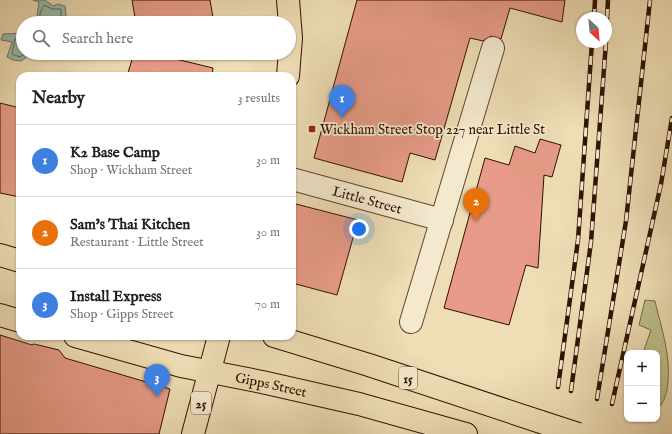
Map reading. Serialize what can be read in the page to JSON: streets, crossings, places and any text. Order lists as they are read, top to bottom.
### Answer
{
  "streets": {
    "main road": ["15", "Gipps Street", "25"],
    "street": ["Little Street"]
  },
  "crossings": [
    ["Gipps Street", "25"]
  ],
  "places": {
    "transit": ["Wickham Street Stop 227 near Little St"]
  },
  "north": "bottom right",
  "page": {
    "search": "Search here",
    "heading": ["Nearby", "3 results"],
    "pins": ["1", "2", "3"],
    "list": [
      {
        "mark": "1",
        "name": "K2 Base Camp",
        "note": "Shop · Wickham Street",
        "value": "30 m"
      },
      {
        "mark": "2",
        "name": "Sam's Thai Kitchen",
        "note": "Restaurant · Little Street",
        "value": "30 m"
      },
      {
        "mark": "3",
        "name": "Install Express",
        "note": "Shop · Gipps Street",
        "value": "70 m"
      }
    ],
    "map_buttons": ["+", "−"]
  }
}
